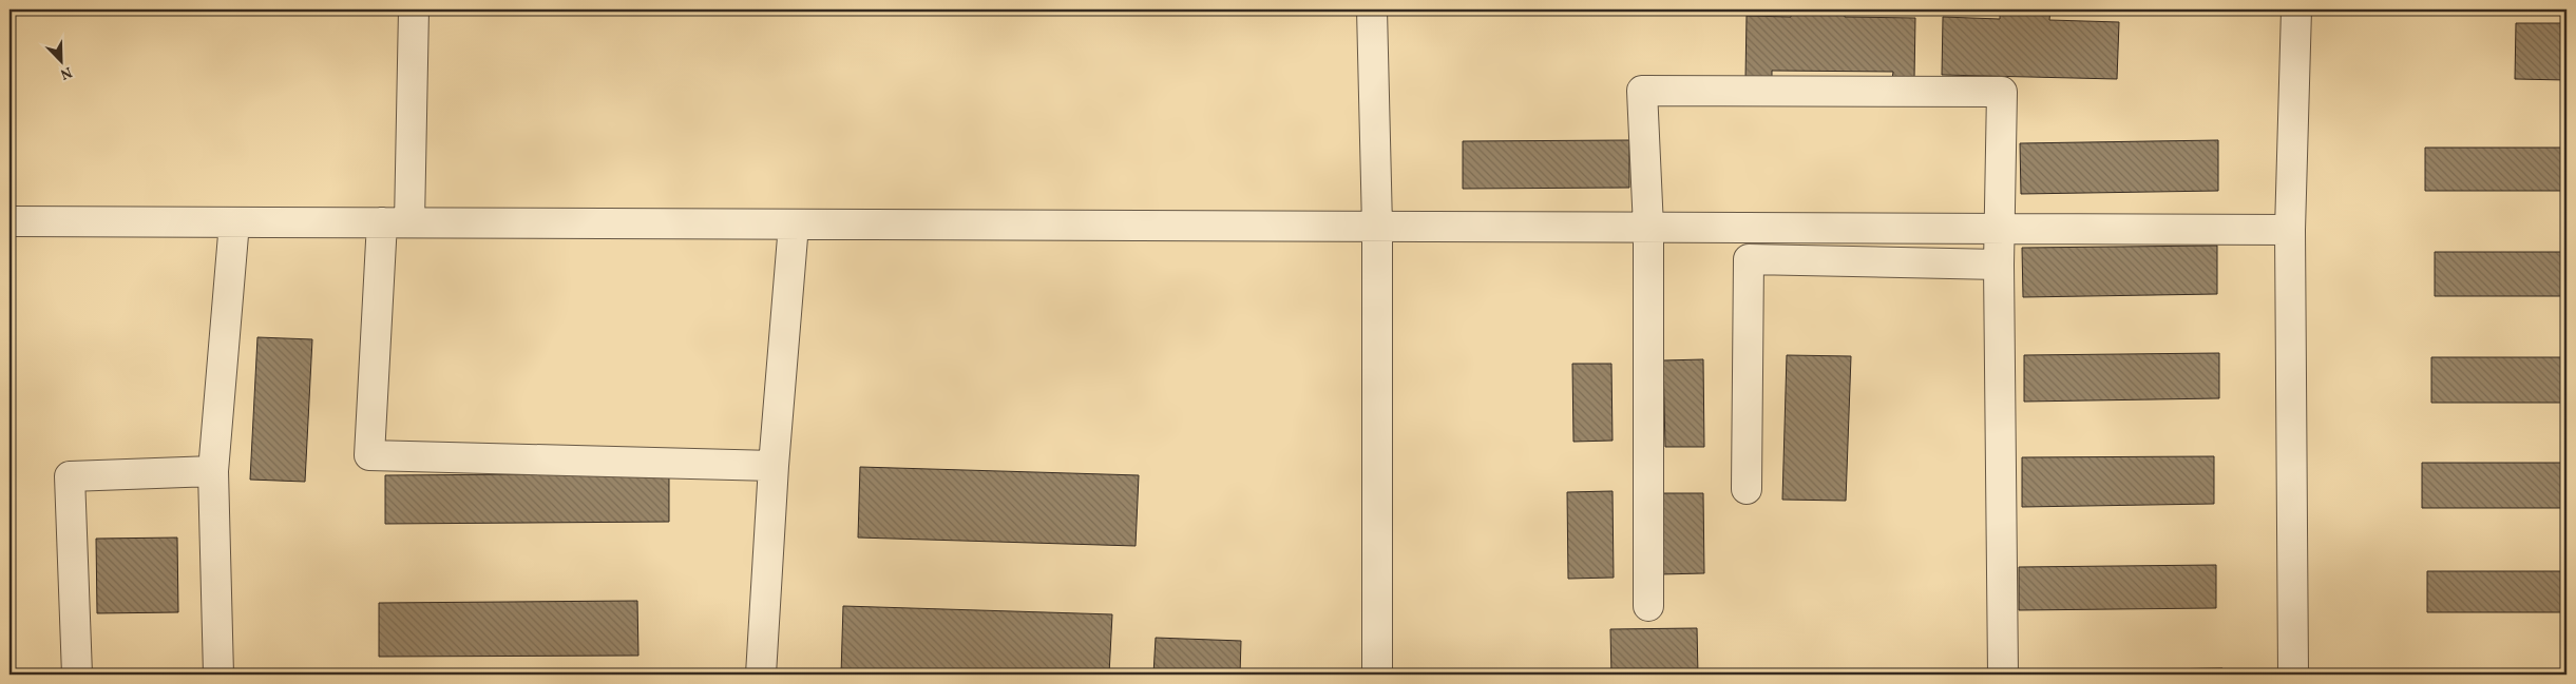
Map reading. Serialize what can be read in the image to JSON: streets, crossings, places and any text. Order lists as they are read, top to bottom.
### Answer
{
  "north": "bottom right"
}
